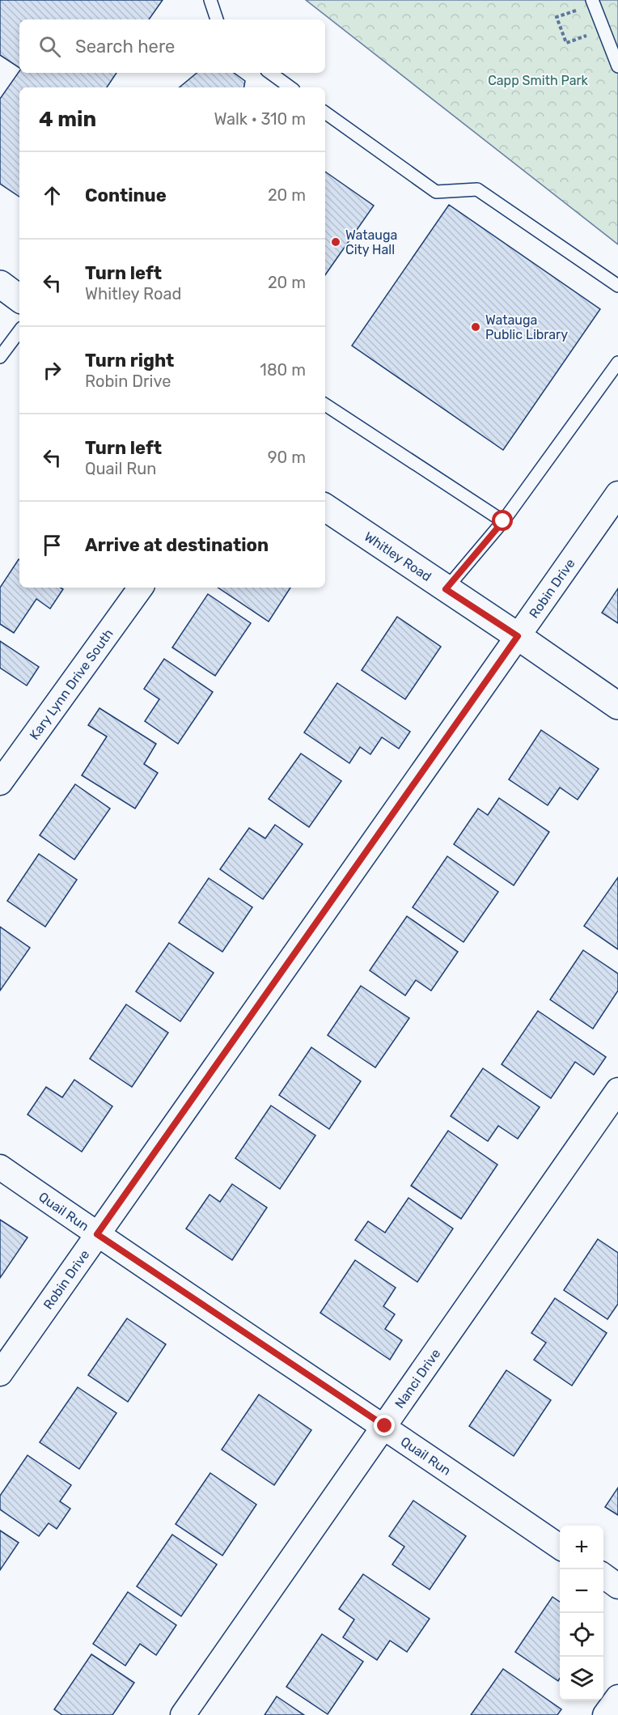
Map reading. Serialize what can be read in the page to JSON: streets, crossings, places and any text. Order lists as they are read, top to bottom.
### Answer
{
  "streets": {
    "street": [
      "Whitley Road",
      "Robin Drive",
      "Kary Lynn Drive South",
      "Quail Run",
      "Nanci Drive"
    ]
  },
  "crossings": [
    ["Whitley Road", "Robin Drive"],
    ["Robin Drive", "Quail Run"],
    ["Quail Run", "Nanci Drive"]
  ],
  "parks": ["Capp Smith Park"],
  "places": ["Watauga City Hall", "Watauga Public Library"],
  "page": {
    "search": "Search here",
    "heading": ["4 min", "Walk · 310 m"],
    "list": [
      ["Continue", "20 m"],
      ["Turn left", "Whitley Road", "20 m"],
      ["Turn right", "Robin Drive", "180 m"],
      ["Turn left", "Quail Run", "90 m"],
      "Arrive at destination"
    ],
    "map_buttons": ["+", "−"]
  }
}
